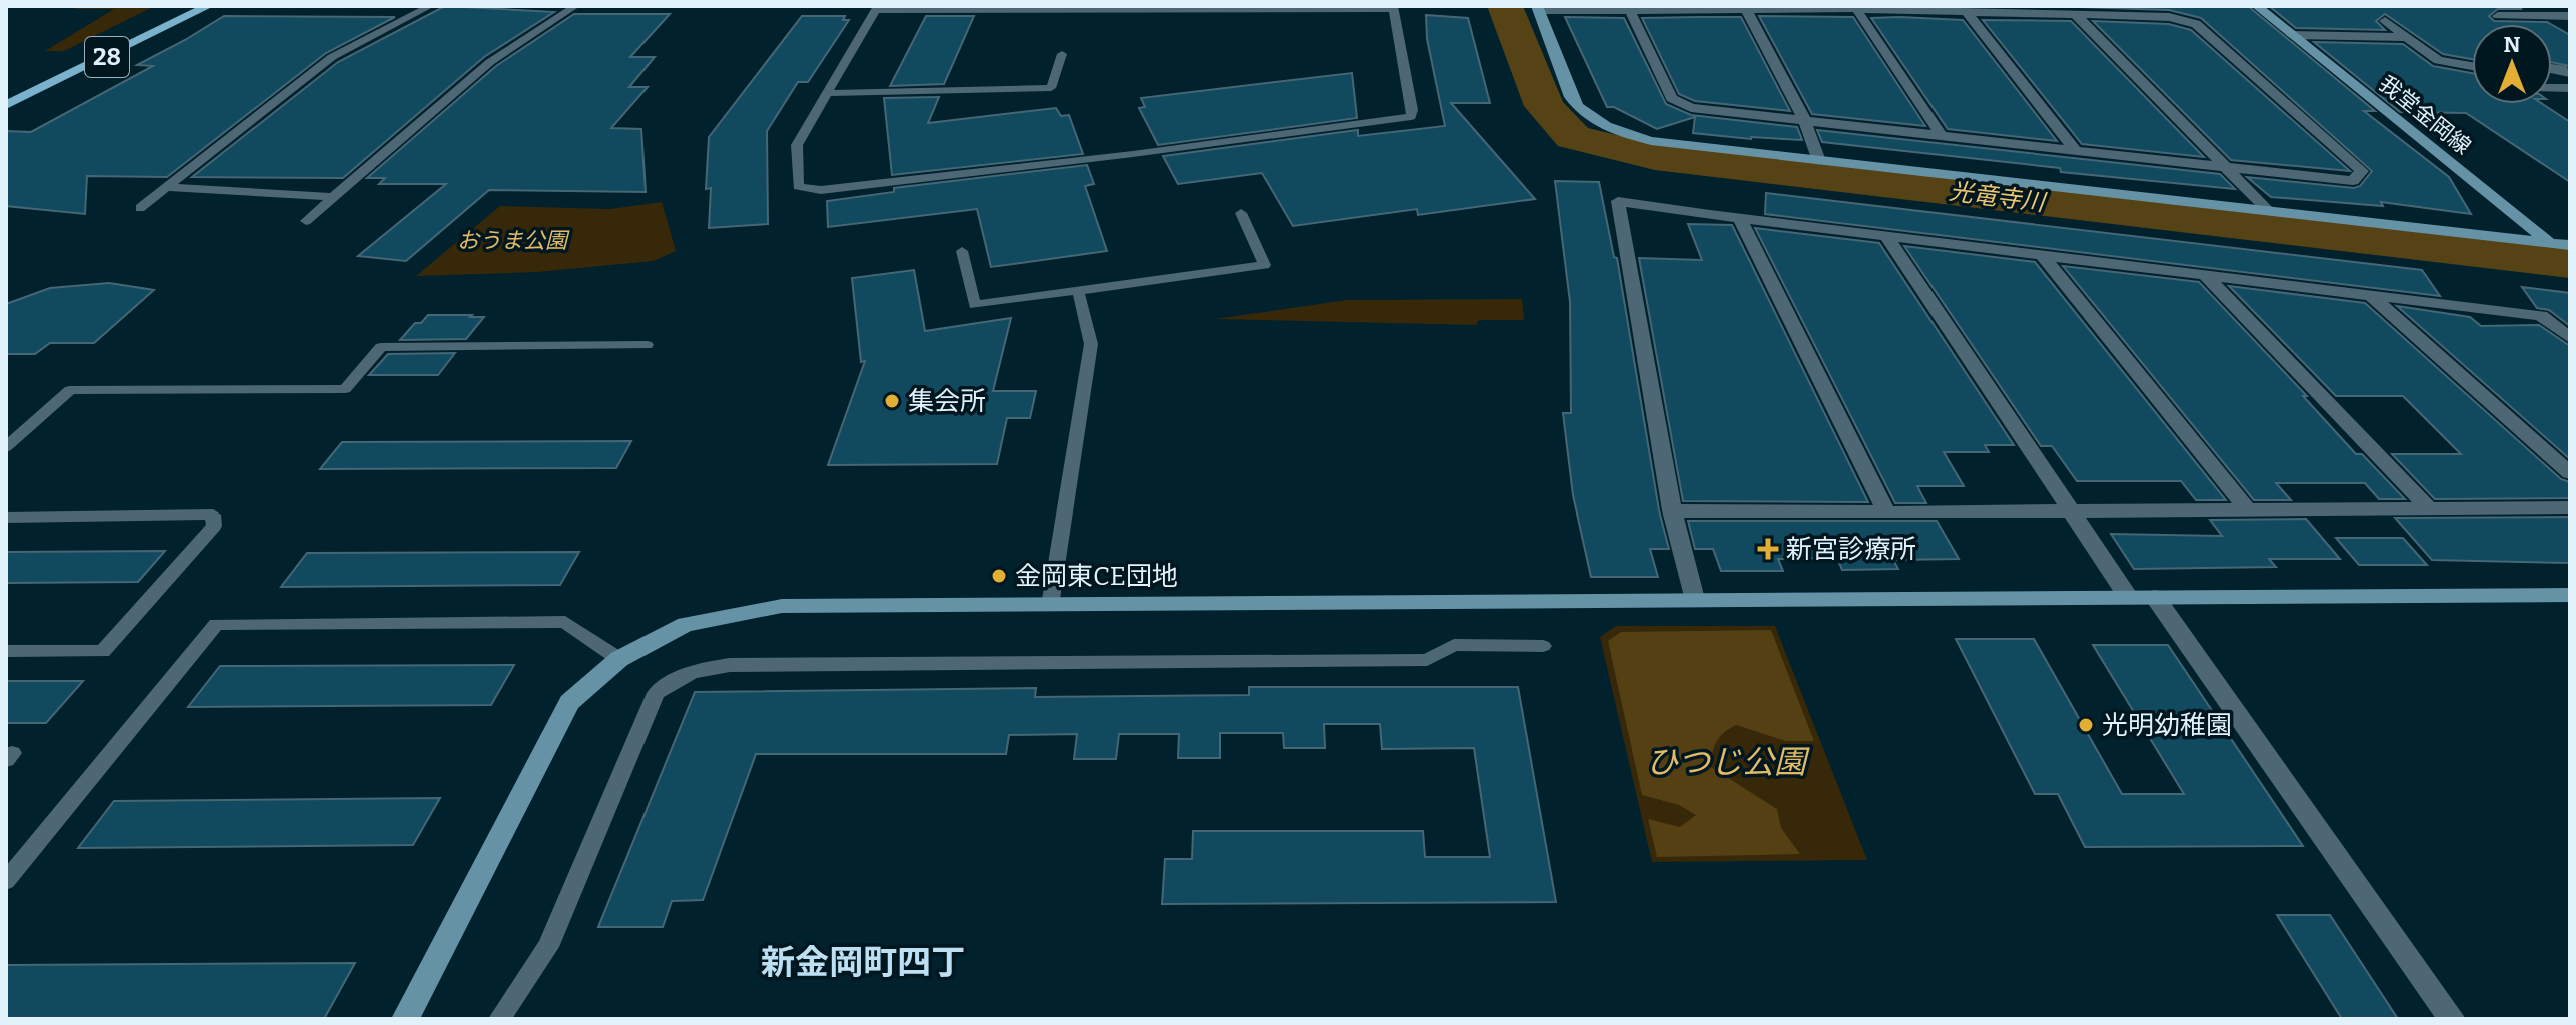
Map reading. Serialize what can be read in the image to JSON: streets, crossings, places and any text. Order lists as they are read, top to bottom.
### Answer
{
  "streets": {
    "main road": ["28"],
    "street": ["我堂金岡線"]
  },
  "districts": ["新金岡町四丁"],
  "water": ["光竜寺川"],
  "parks": ["おうま公園", "ひつじ公園"],
  "places": {
    "other": ["集会所", "金岡東CE団地", "光明幼稚園"],
    "health": ["新宮診療所"]
  },
  "north": "top"
}
